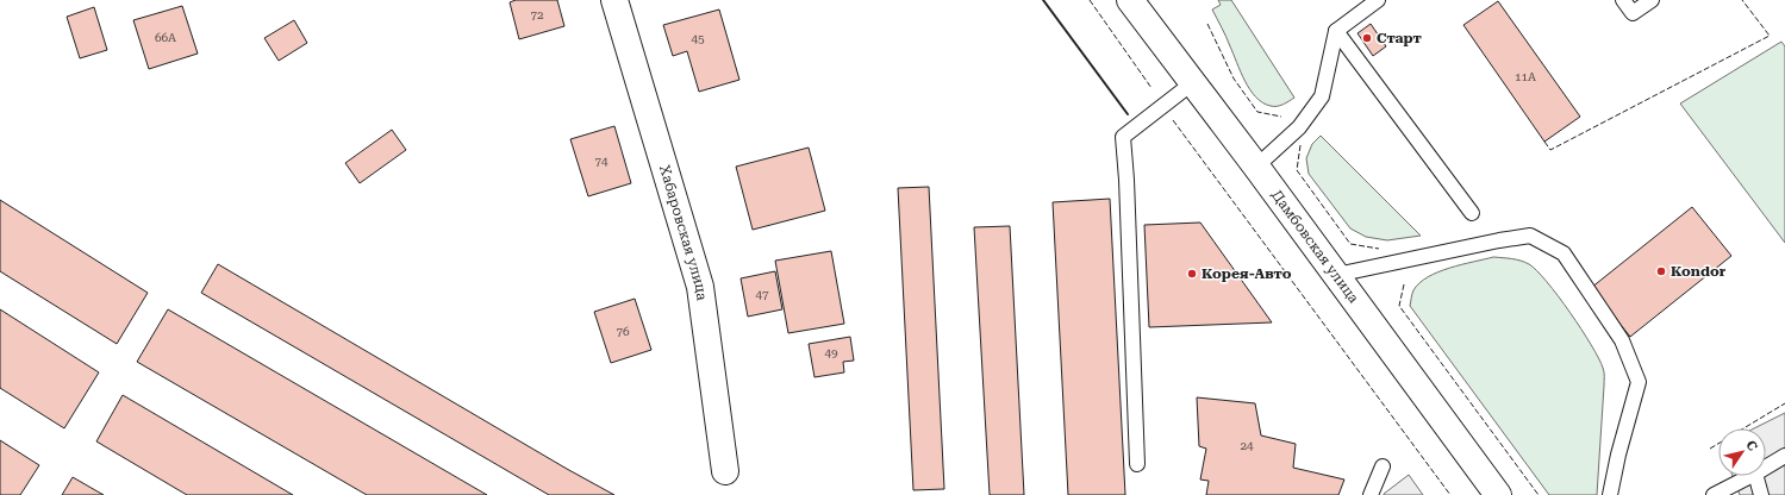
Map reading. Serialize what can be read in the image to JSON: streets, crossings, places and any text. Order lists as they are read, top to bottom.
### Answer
{
  "streets": {
    "main road": ["Хабаровская улица", "Дамбовская улица"]
  },
  "places": ["Старт", "Kondor", "Корея-Авто"],
  "house_numbers": [
    "72",
    "66А",
    "45",
    "11А",
    "74",
    "47",
    "76",
    "49",
    "24"
  ],
  "north": "top right"
}
